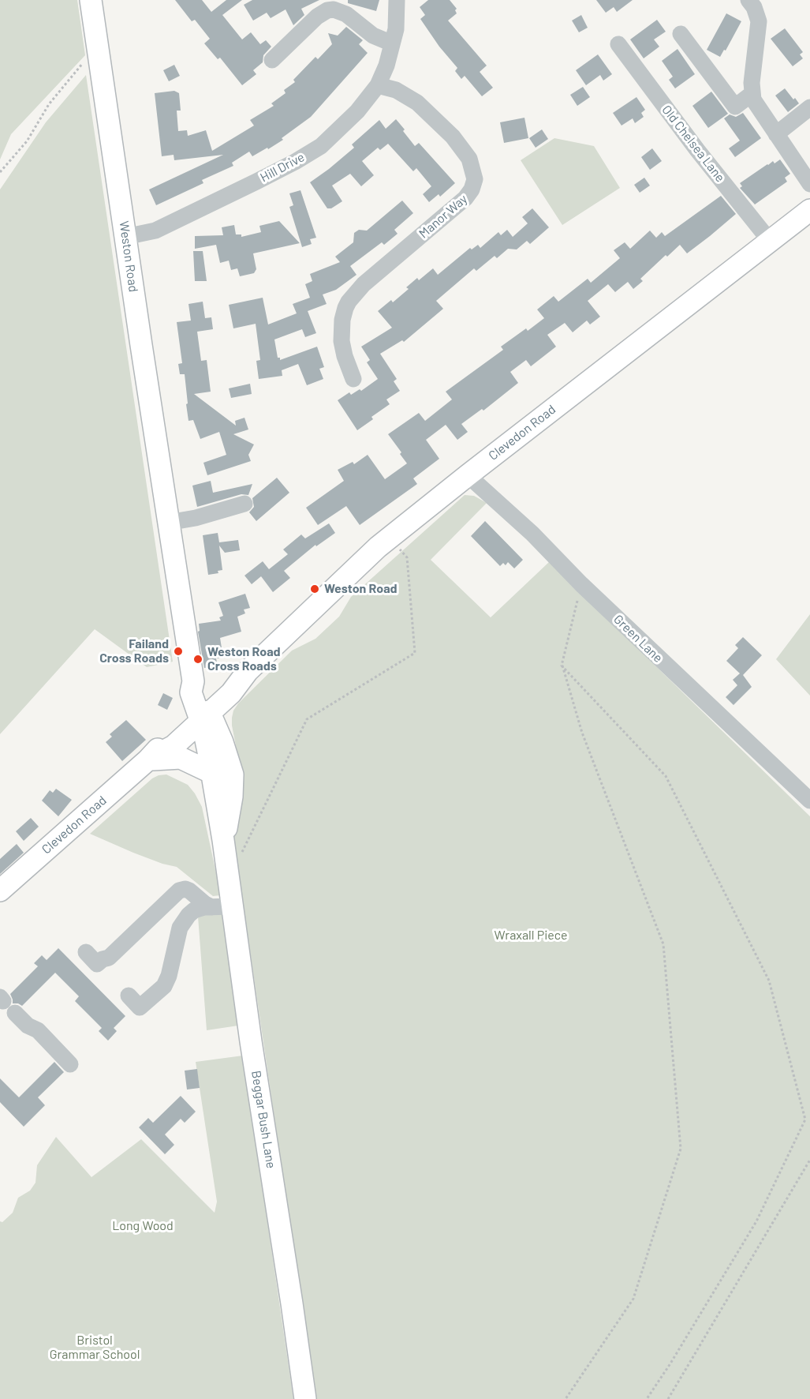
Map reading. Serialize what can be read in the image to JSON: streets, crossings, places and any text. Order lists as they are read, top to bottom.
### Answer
{
  "streets": {
    "main road": ["Weston Road", "Clevedon Road", "Beggar Bush Lane"],
    "street": [
      "Old Chelsea Lane",
      "Hill Drive",
      "Manor Way",
      "Green Lane"
    ]
  },
  "crossings": [
    ["Old Chelsea Lane", "Clevedon Road"],
    ["Hill Drive", "Manor Way"],
    ["Hill Drive", "Weston Road"],
    ["Weston Road", "Clevedon Road"],
    ["Weston Road", "Beggar Bush Lane"],
    ["Clevedon Road", "Green Lane"],
    ["Clevedon Road", "Beggar Bush Lane"]
  ],
  "parks": ["Wraxall Piece", "Long Wood", "Bristol Grammar School"],
  "places": ["Weston Road", "Failand Cross Roads", "Weston Road Cross Roads"]
}
